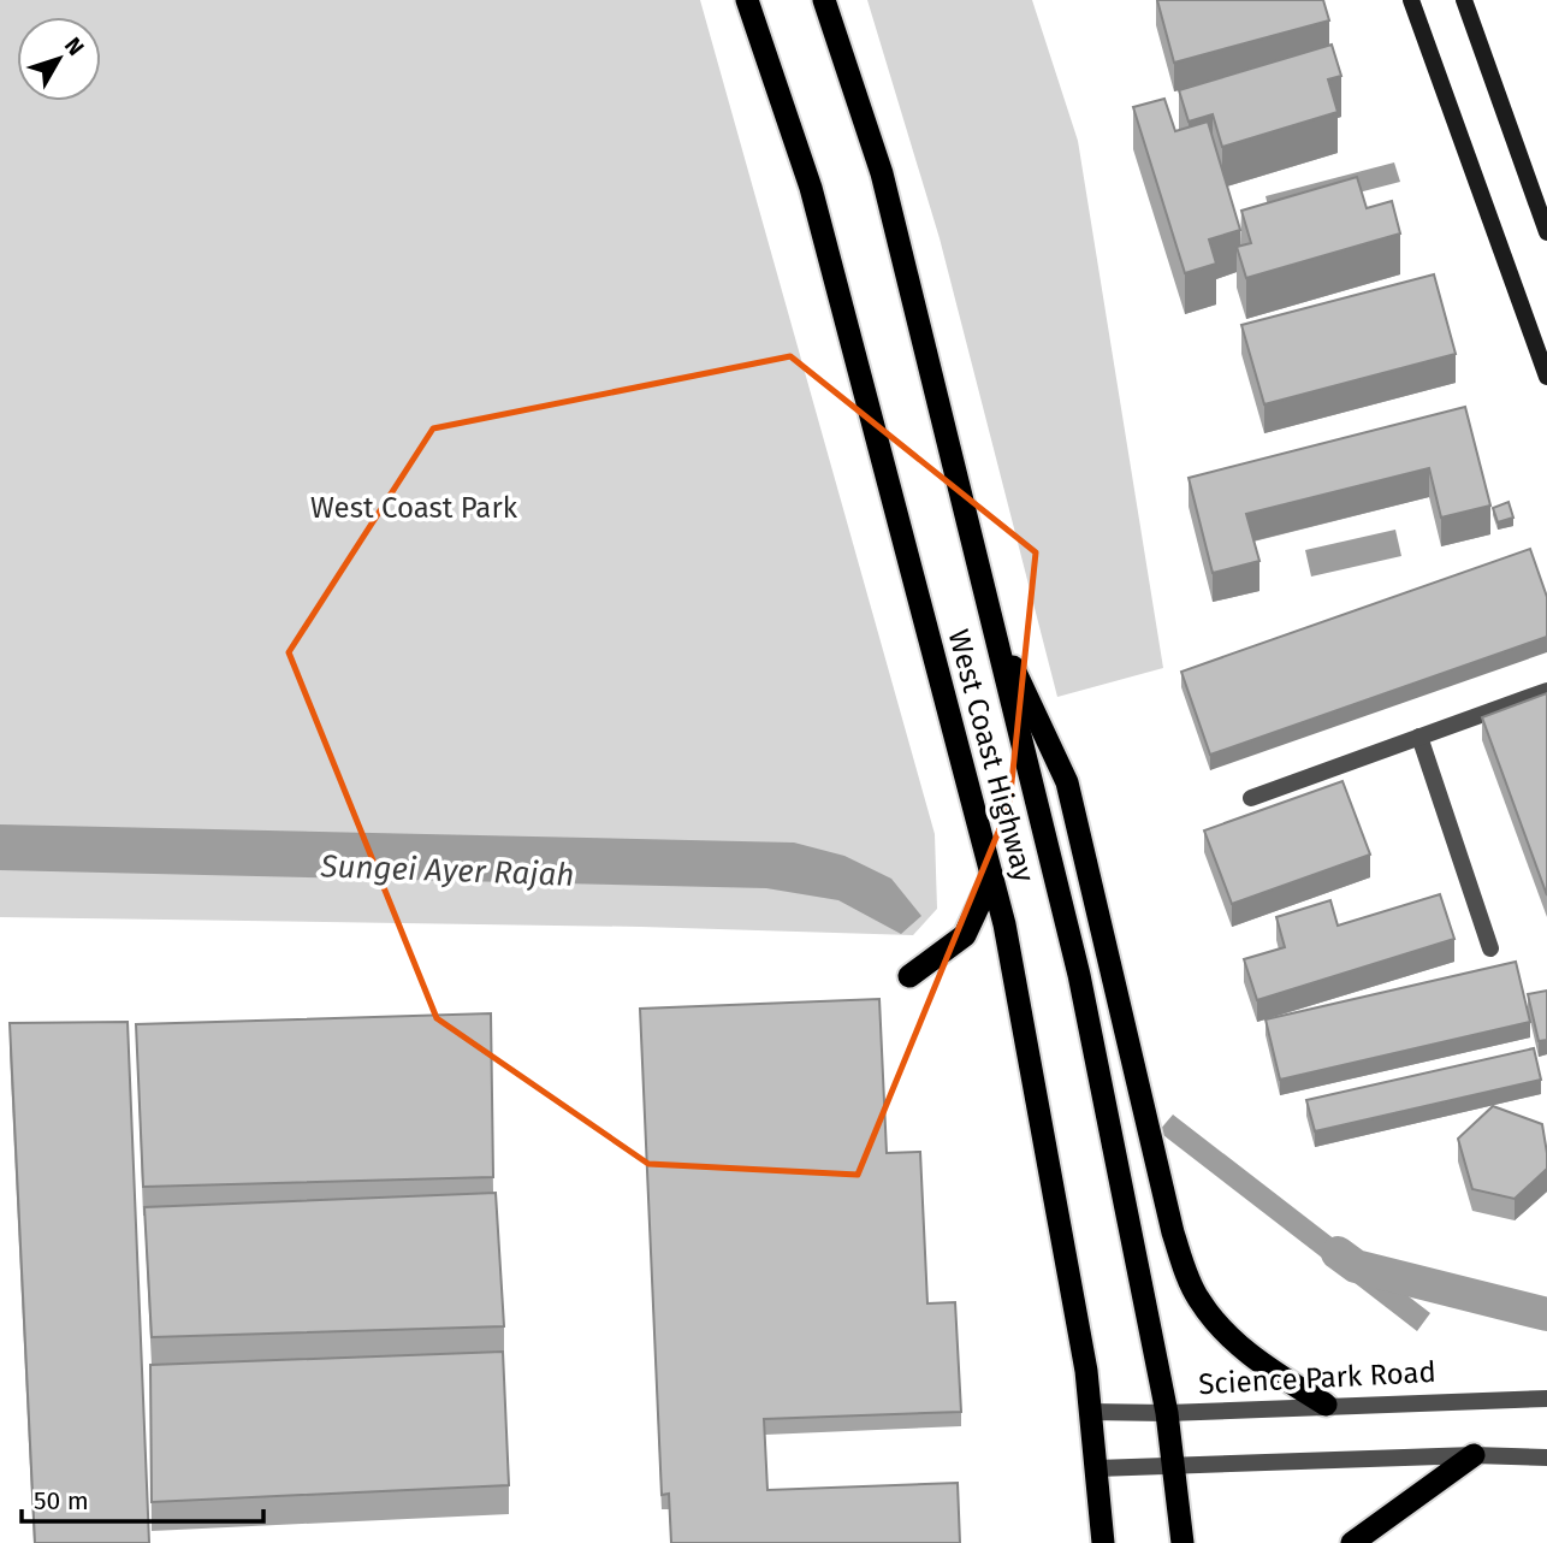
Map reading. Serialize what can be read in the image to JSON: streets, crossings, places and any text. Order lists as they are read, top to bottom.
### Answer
{
  "streets": {
    "highway": ["West Coast Highway"],
    "street": ["Science Park Road"]
  },
  "crossings": [
    ["West Coast Highway", "Science Park Road"]
  ],
  "water": ["Sungei Ayer Rajah"],
  "parks": ["West Coast Park"],
  "scale_bar": "50 m",
  "north": "top right"
}
